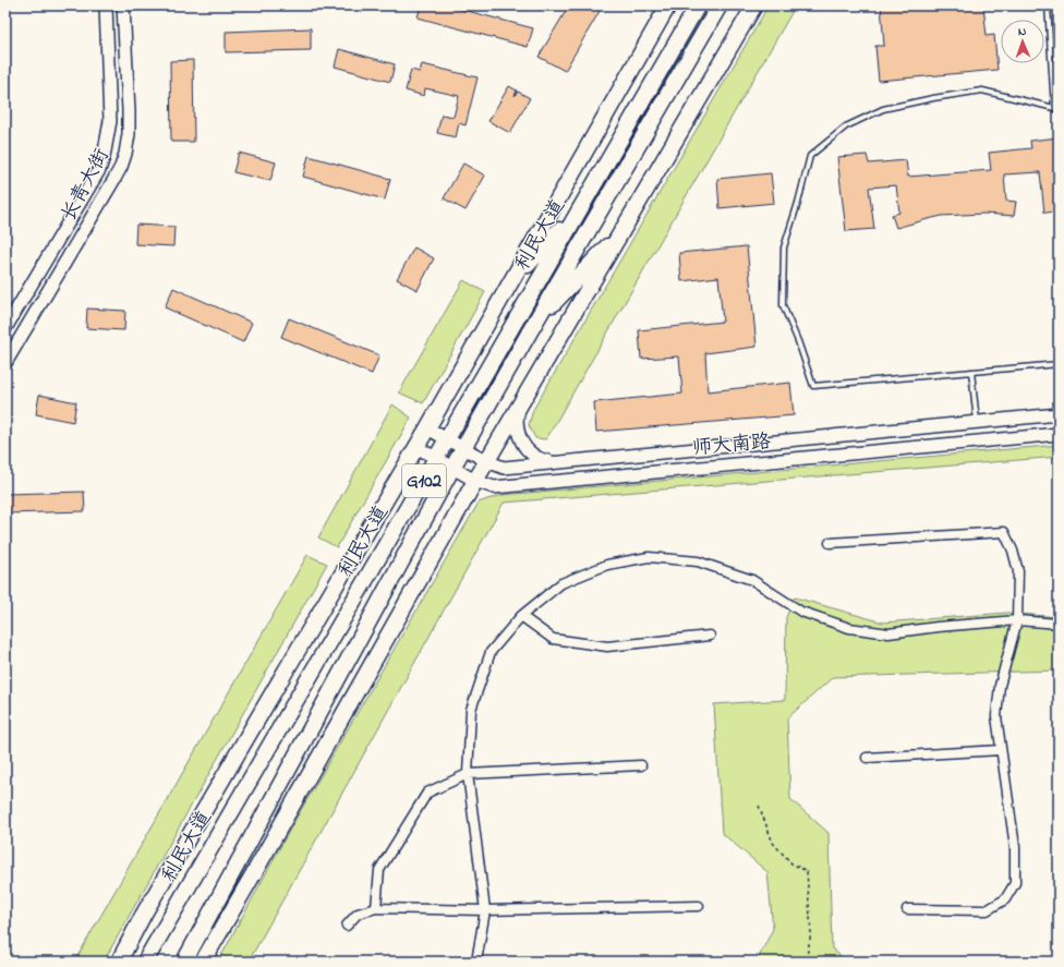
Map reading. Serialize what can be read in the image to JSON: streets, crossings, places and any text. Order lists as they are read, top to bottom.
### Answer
{
  "streets": {
    "highway": ["利民大道", "G102"],
    "main road": ["长青大街", "师大南路"]
  },
  "crossings": [
    ["利民大道", "师大南路"]
  ],
  "north": "top"
}
